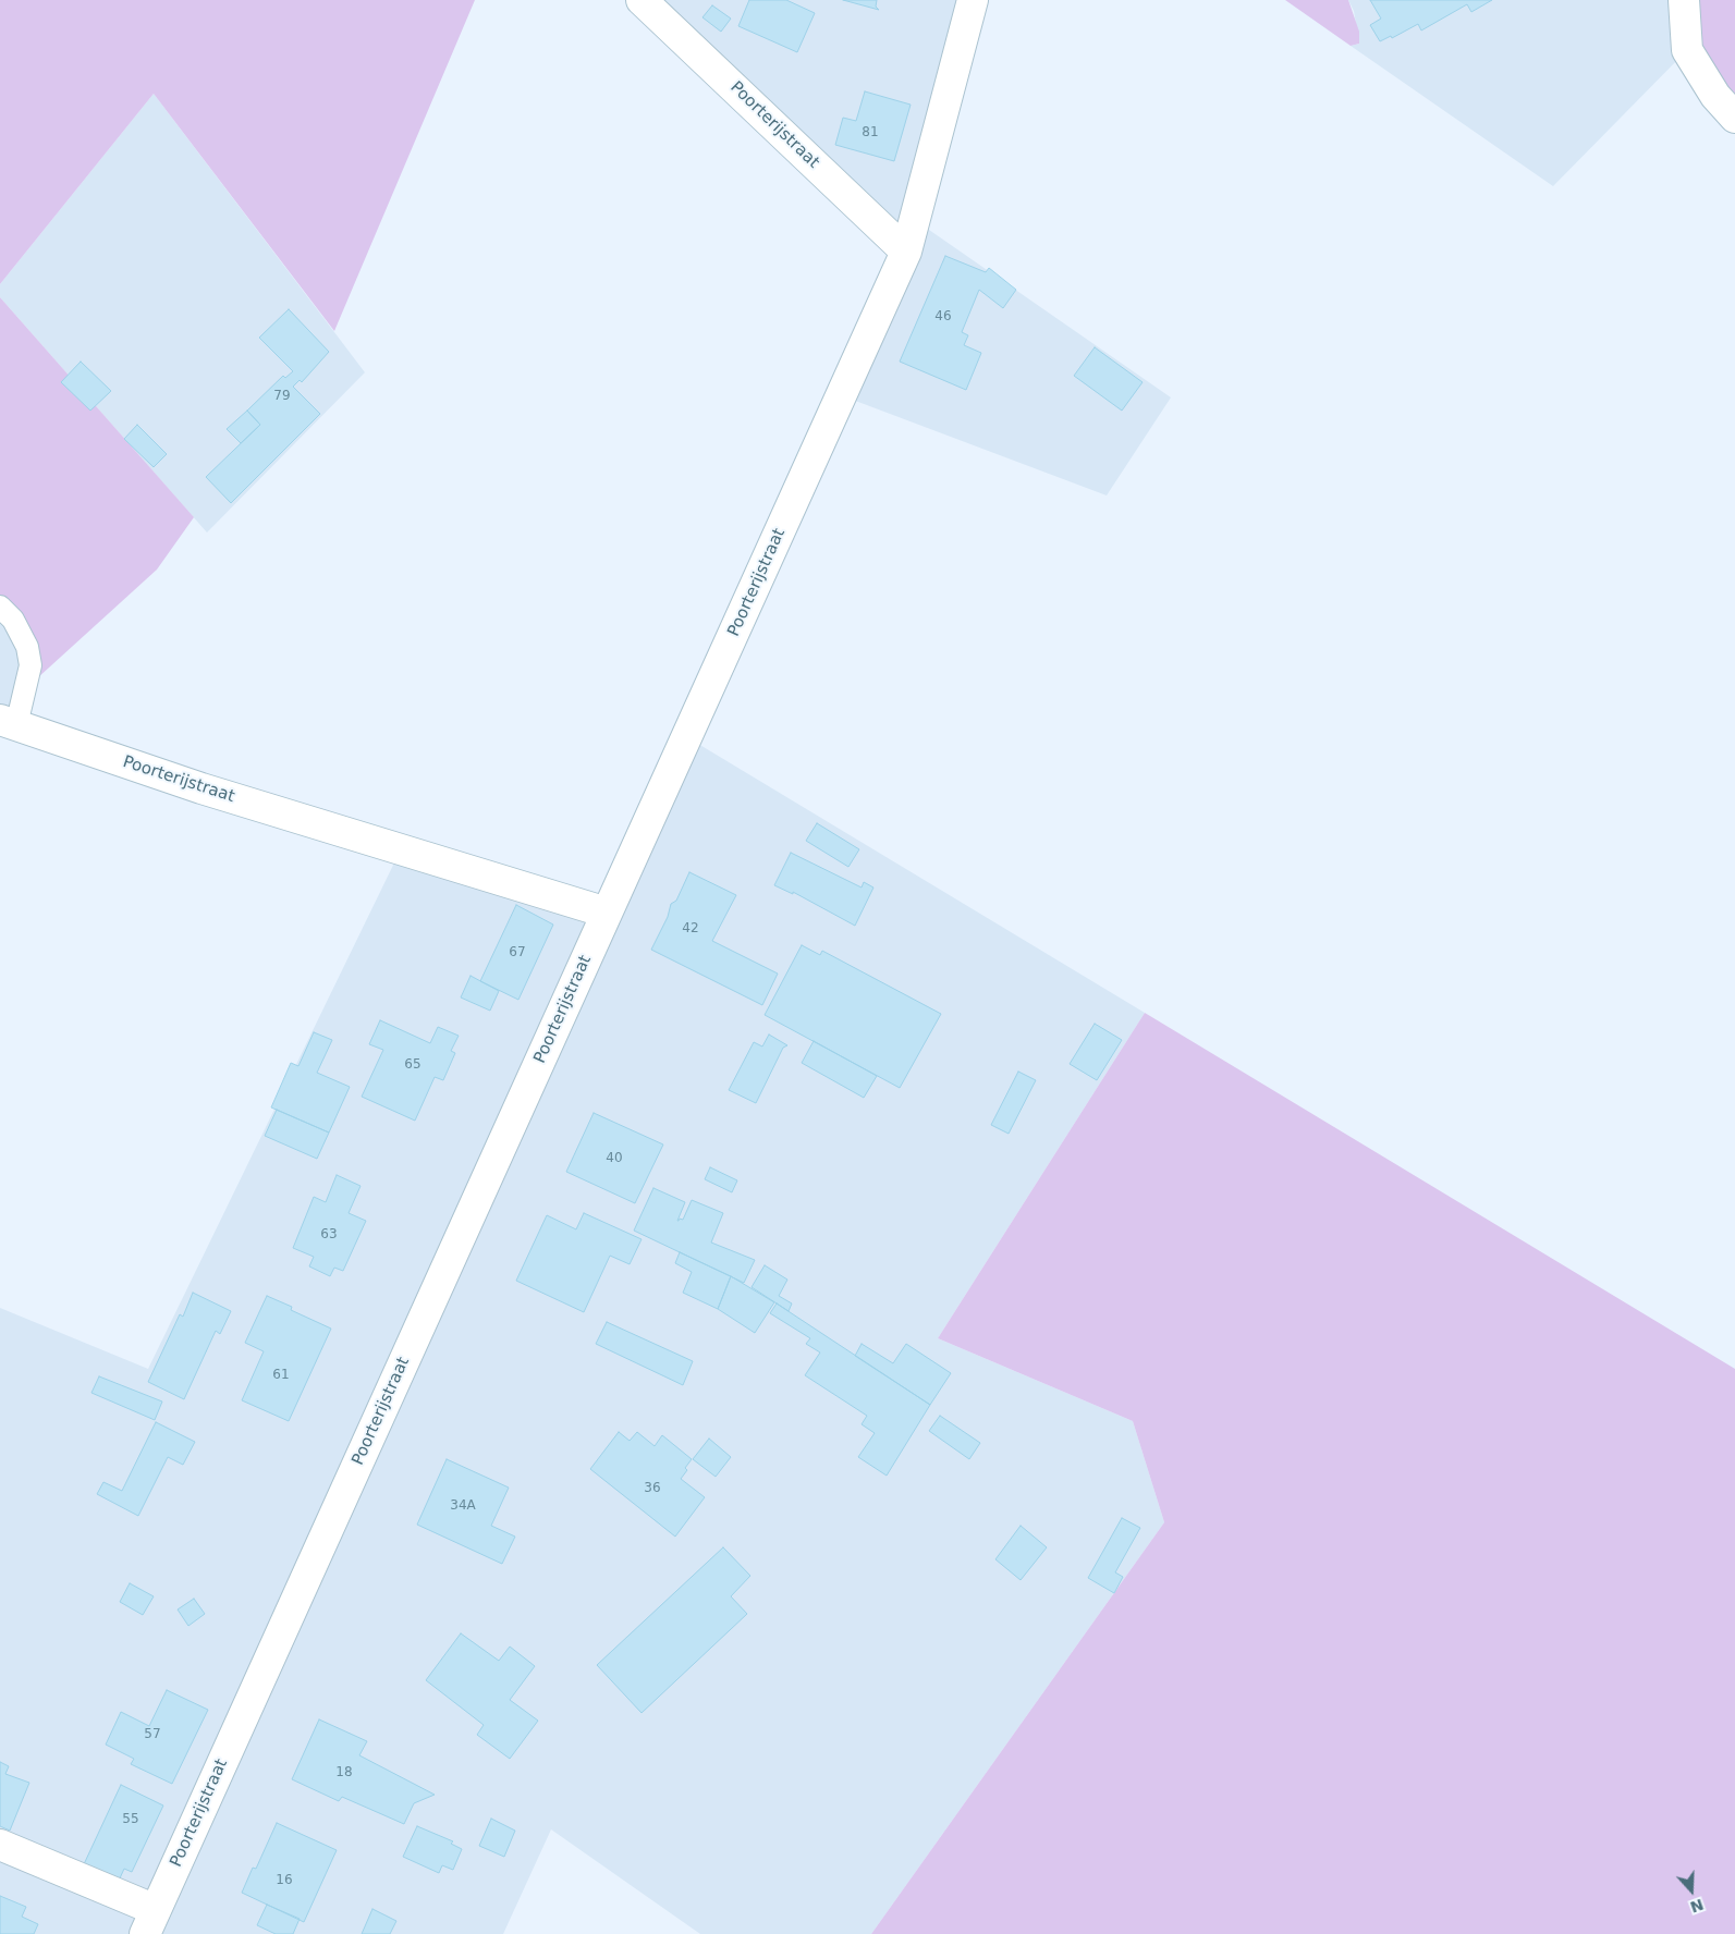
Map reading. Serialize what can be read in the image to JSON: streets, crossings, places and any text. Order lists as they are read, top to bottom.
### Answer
{
  "streets": {
    "street": ["Poorterijstraat"]
  },
  "house_numbers": [
    "81",
    "46",
    "79",
    "42",
    "67",
    "65",
    "40",
    "63",
    "61",
    "36",
    "34A",
    "57",
    "18",
    "55",
    "16"
  ],
  "north": "bottom"
}
